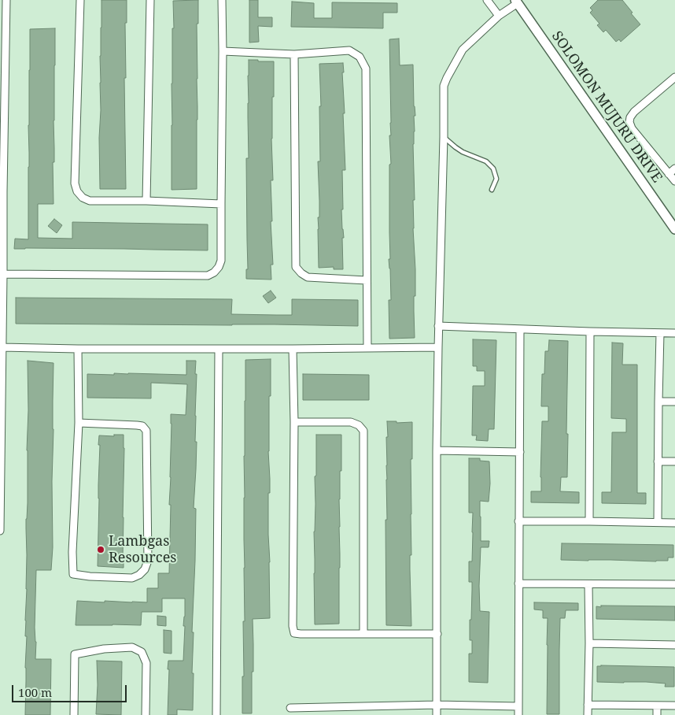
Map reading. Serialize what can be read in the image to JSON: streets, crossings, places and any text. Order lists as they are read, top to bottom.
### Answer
{
  "streets": {
    "street": ["SOLOMON MUJURU DRIVE"]
  },
  "places": ["Lambgas Resources"],
  "scale_bar": "100 m"
}
